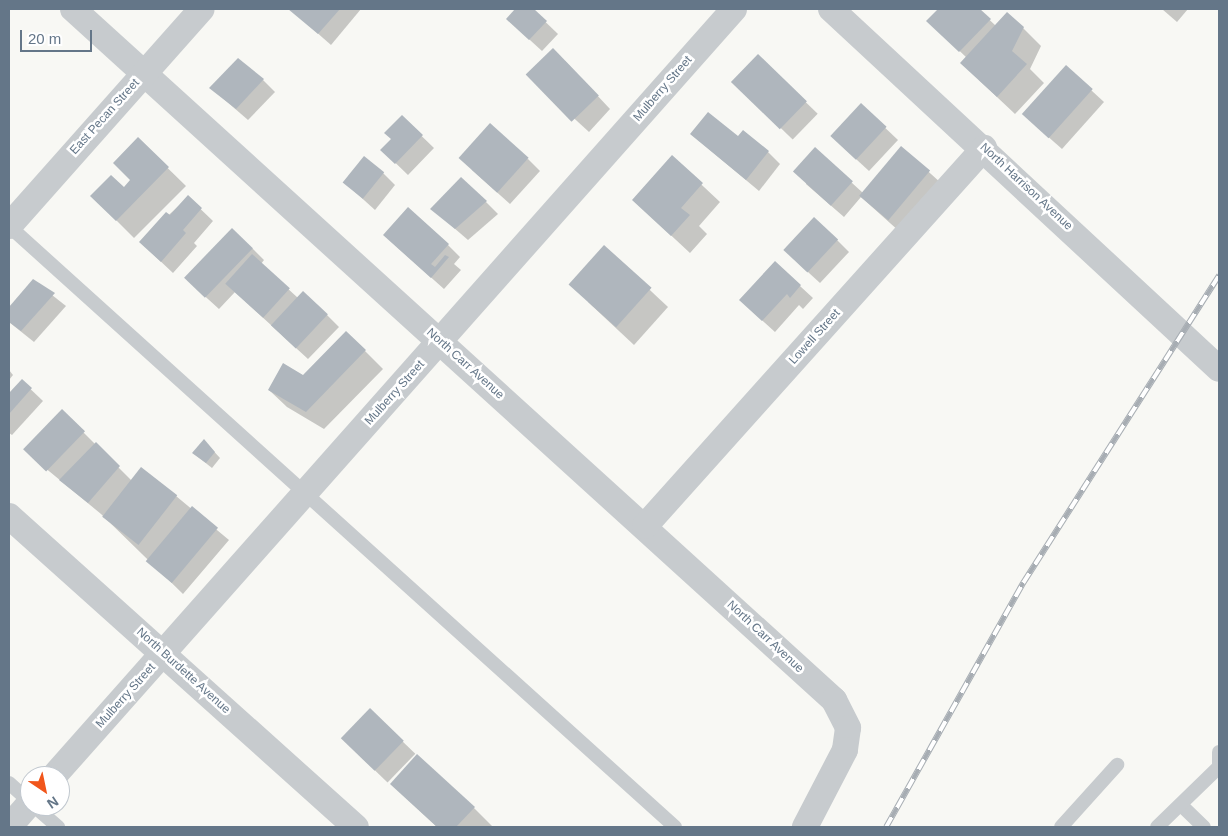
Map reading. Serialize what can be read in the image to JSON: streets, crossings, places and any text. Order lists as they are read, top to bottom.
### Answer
{
  "streets": {
    "street": [
      "Mulberry Street",
      "East Pecan Street",
      "North Harrison Avenue",
      "Lowell Street",
      "North Carr Avenue",
      "North Burdette Avenue"
    ]
  },
  "crossings": [
    ["Mulberry Street", "North Carr Avenue"],
    ["Mulberry Street", "North Burdette Avenue"],
    ["East Pecan Street", "North Carr Avenue"],
    ["North Harrison Avenue", "Lowell Street"],
    ["Lowell Street", "North Carr Avenue"]
  ],
  "scale_bar": "20 m",
  "north": "bottom right"
}
